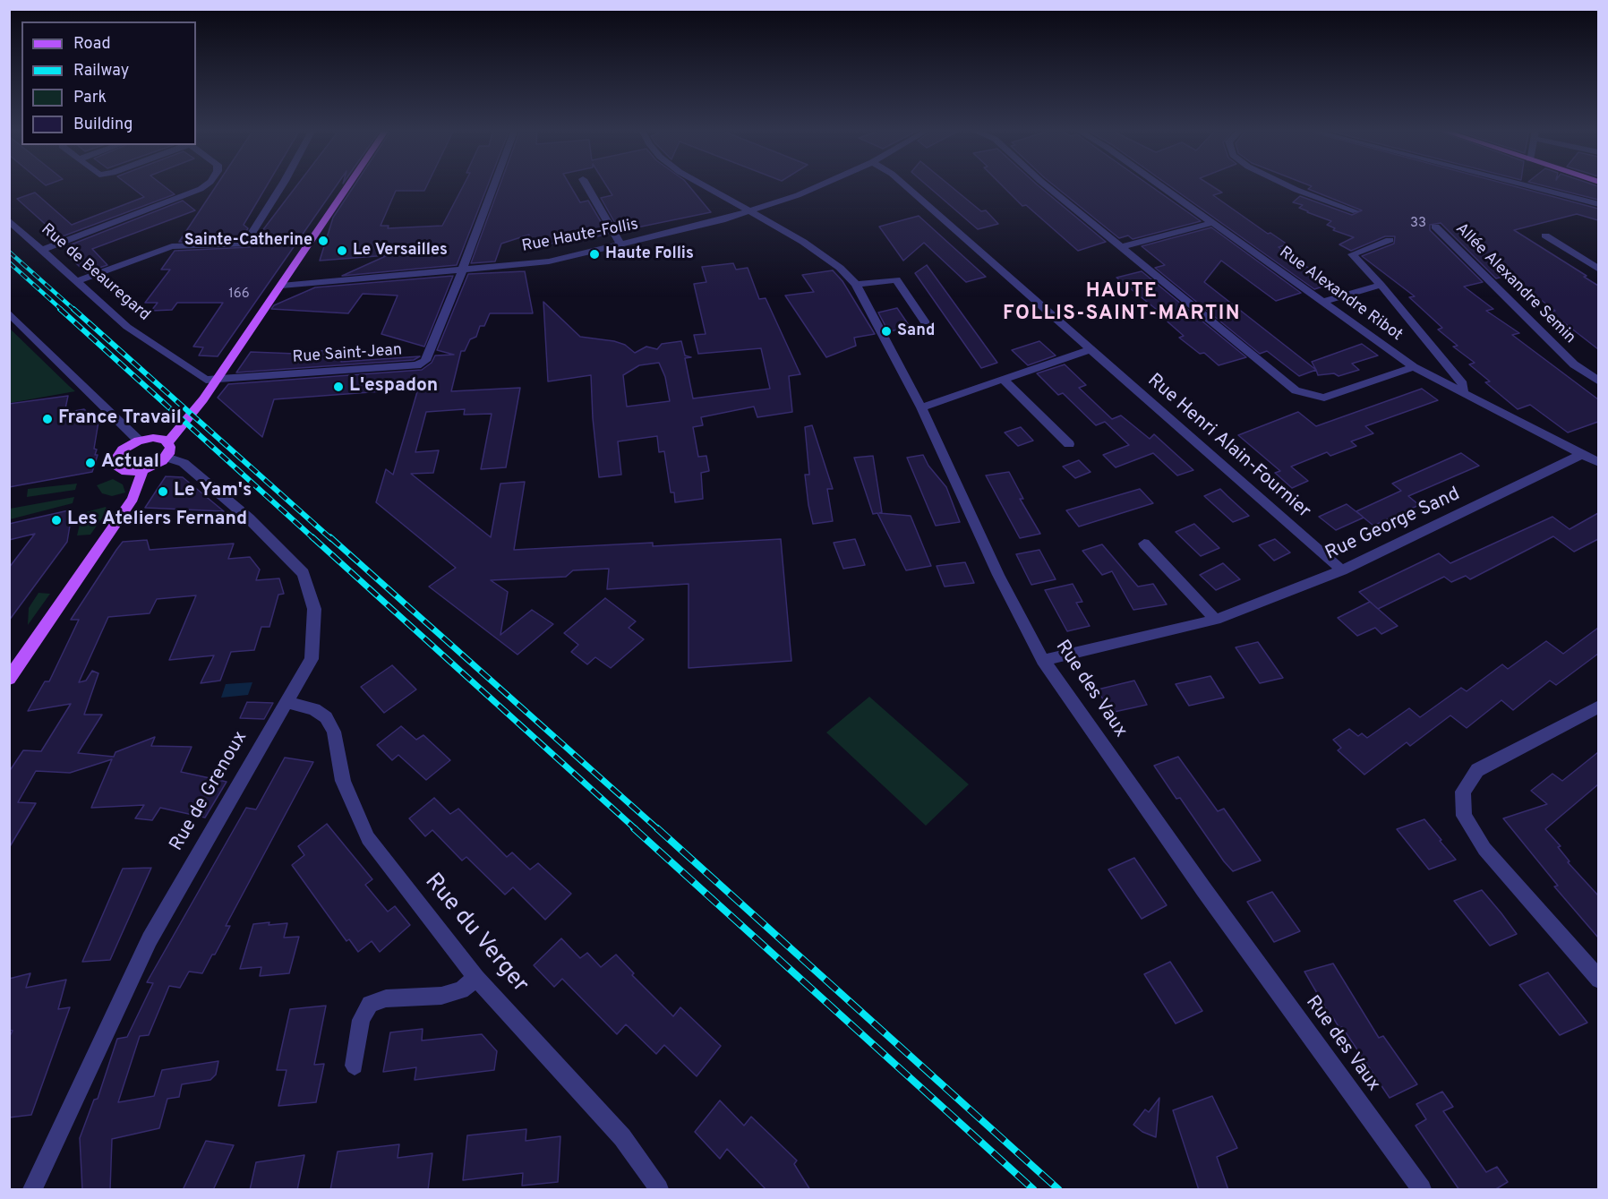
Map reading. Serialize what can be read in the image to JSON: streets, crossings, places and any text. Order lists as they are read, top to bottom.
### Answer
{
  "streets": {
    "street": [
      "Rue Haute-Follis",
      "Rue de Beauregard",
      "Allée Alexandre Semin",
      "Rue Alexandre Ribot",
      "Rue Saint-Jean",
      "Rue Henri Alain-Fournier",
      "Rue George Sand",
      "Rue des Vaux",
      "Rue de Grenoux",
      "Rue du Verger"
    ]
  },
  "crossings": [
    ["Rue Haute-Follis", "Rue Saint-Jean"],
    ["Rue Haute-Follis", "Rue des Vaux"],
    ["Rue de Beauregard", "Rue Saint-Jean"],
    ["Rue Alexandre Ribot", "Rue George Sand"],
    ["Rue Henri Alain-Fournier", "Rue George Sand"],
    ["Rue George Sand", "Rue des Vaux"],
    ["Rue de Grenoux", "Rue du Verger"]
  ],
  "districts": ["HAUTE FOLLIS-SAINT-MARTIN"],
  "places": [
    "Sainte-Catherine",
    "Le Versailles",
    "Haute Follis",
    "Sand",
    "L'espadon",
    "France Travail",
    "Actual",
    "Le Yam's",
    "Les Ateliers Fernand"
  ],
  "house_numbers": ["33", "166"],
  "legend": [
    "Road",
    "Railway",
    "Park",
    "Building"
  ]
}
